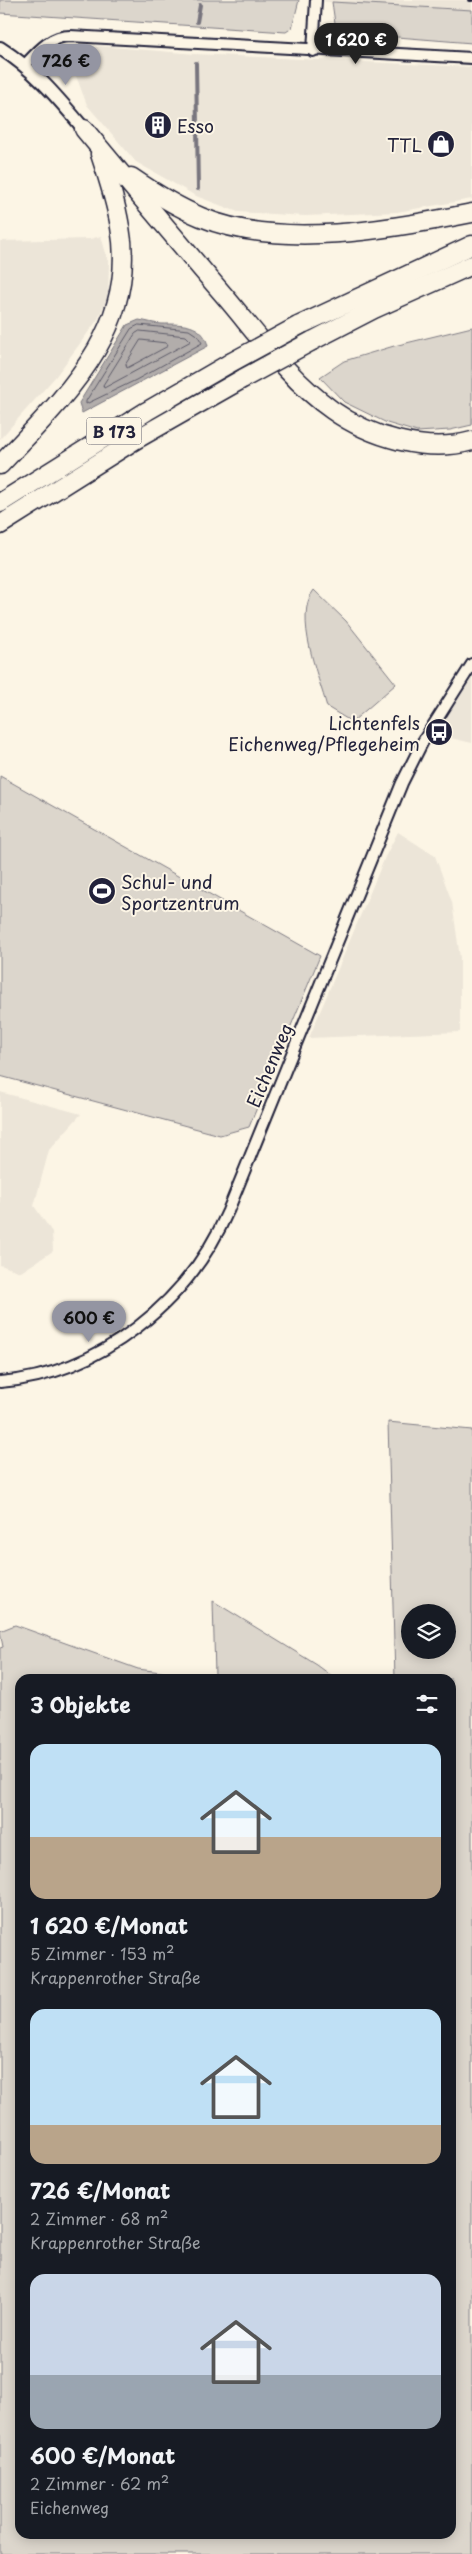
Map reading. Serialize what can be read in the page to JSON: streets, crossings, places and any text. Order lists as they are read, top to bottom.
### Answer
{
  "streets": {
    "highway": ["B 173"],
    "street": ["Eichenweg"]
  },
  "places": {
    "building": ["Esso"],
    "shop": ["TTL"],
    "bus stop": ["Lichtenfels Eichenweg/Pflegeheim"],
    "sports": ["Schul- und Sportzentrum"]
  },
  "page": {
    "price": ["1 620 €", "726 €", "600 €"],
    "heading": "3 Objekte",
    "list": [
      {
        "name": "1 620 €/Monat",
        "note": "5 Zimmer · 153 m² · Krappenrother Straße"
      },
      {
        "name": "726 €/Monat",
        "note": "2 Zimmer · 68 m² · Krappenrother Straße"
      },
      {
        "name": "600 €/Monat",
        "note": "2 Zimmer · 62 m² · Eichenweg"
      }
    ]
  }
}
